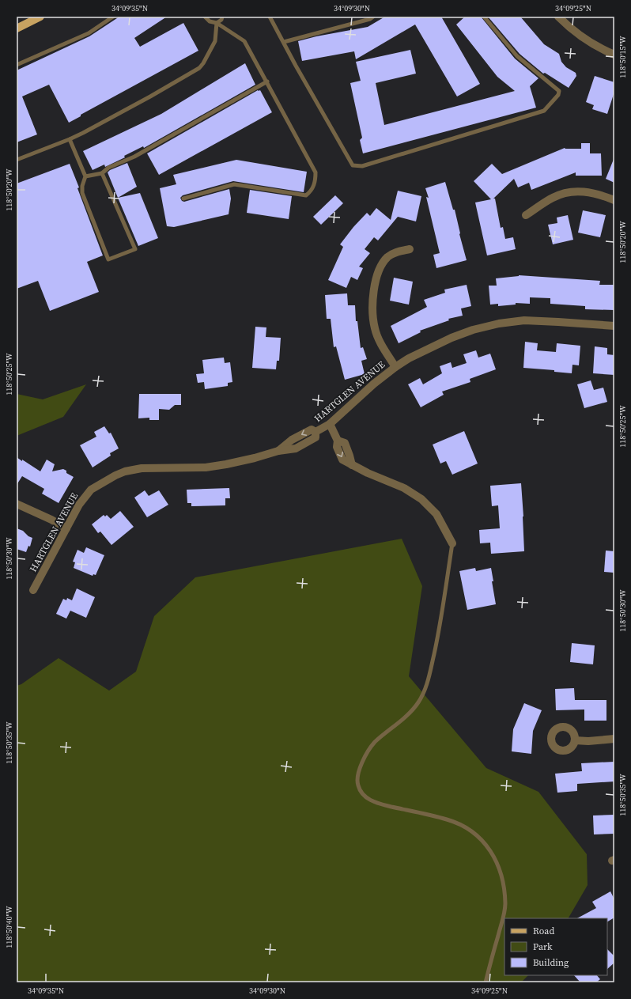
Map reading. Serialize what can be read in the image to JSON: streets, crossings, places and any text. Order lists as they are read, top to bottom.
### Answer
{
  "streets": {
    "street": ["HARTGLEN AVENUE"]
  },
  "legend": ["Road", "Park", "Building"],
  "coordinates": [
    "34°09'35\"N",
    "34°09'30\"N",
    "34°09'25\"N",
    "118°50'15\"W",
    "118°50'20\"W",
    "118°50'25\"W",
    "118°50'30\"W",
    "118°50'35\"W",
    "118°50'40\"W"
  ]
}
